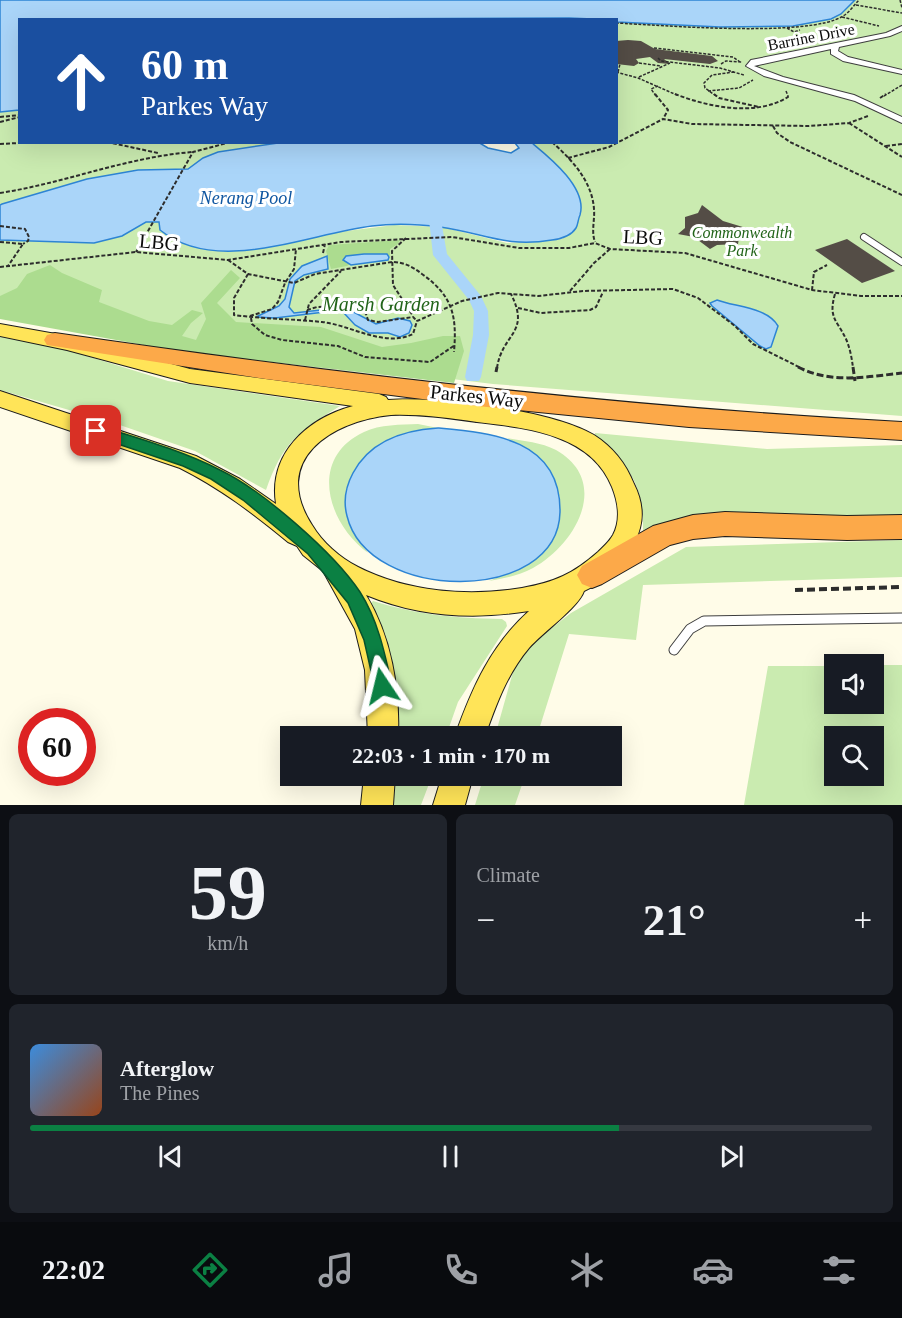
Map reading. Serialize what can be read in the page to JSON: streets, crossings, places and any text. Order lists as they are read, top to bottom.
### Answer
{
  "streets": {
    "highway": ["Parkes Way"],
    "street": ["Barrine Drive"],
    "path": ["LBG"]
  },
  "water": ["Nerang Pool"],
  "parks": ["Commonwealth Park", "Marsh Garden"],
  "page": {
    "turn": ["60 m", "Parkes Way"],
    "limit": "60",
    "trip": "22:03 · 1 min · 170 m",
    "tile": [
      ["59", "km/h"],
      "Climate"
    ],
    "heat": ["−", "21°", "+"],
    "song": ["Afterglow", "The Pines"],
    "tabs": "22:02"
  }
}
